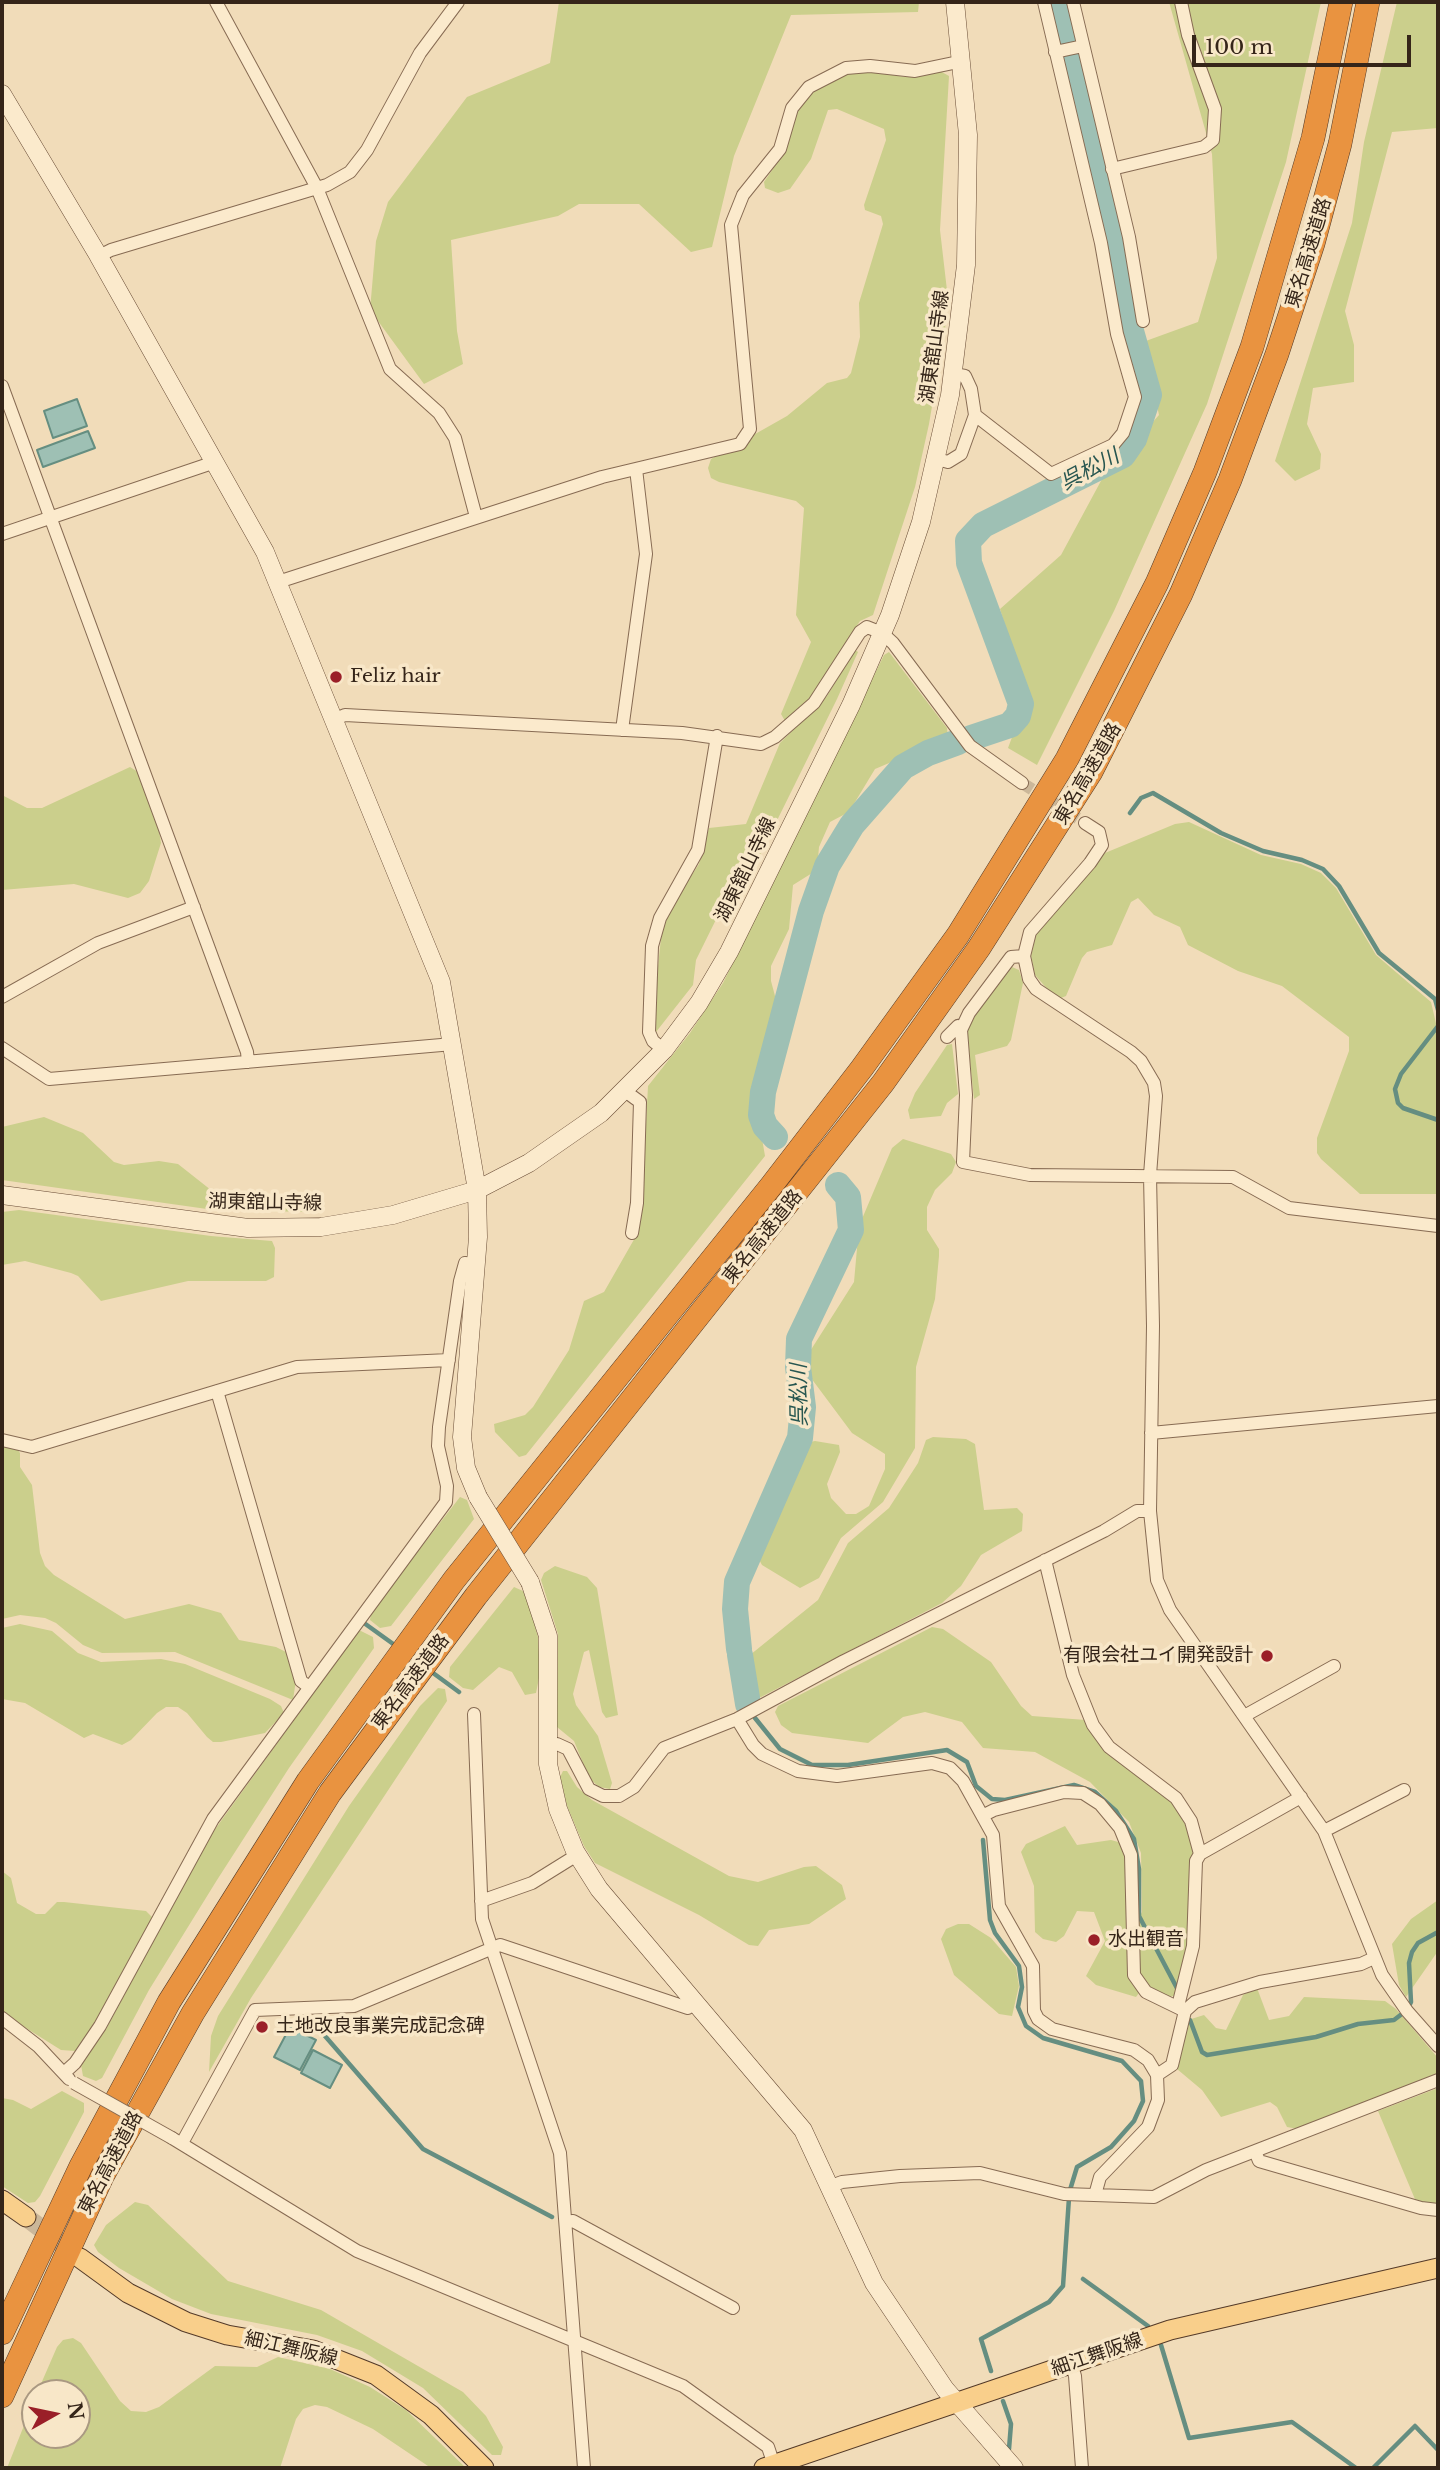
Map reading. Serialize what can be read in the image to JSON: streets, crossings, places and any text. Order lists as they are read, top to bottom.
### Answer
{
  "streets": {
    "highway": ["東名高速道路"],
    "main road": ["細江舞阪線"],
    "street": ["湖東舘山寺線"]
  },
  "water": ["呉松川"],
  "places": [
    "Feliz hair",
    "有限会社ユイ開発設計",
    "水出観音",
    "土地改良事業完成記念碑"
  ],
  "scale_bar": "100 m",
  "north": "right"
}
